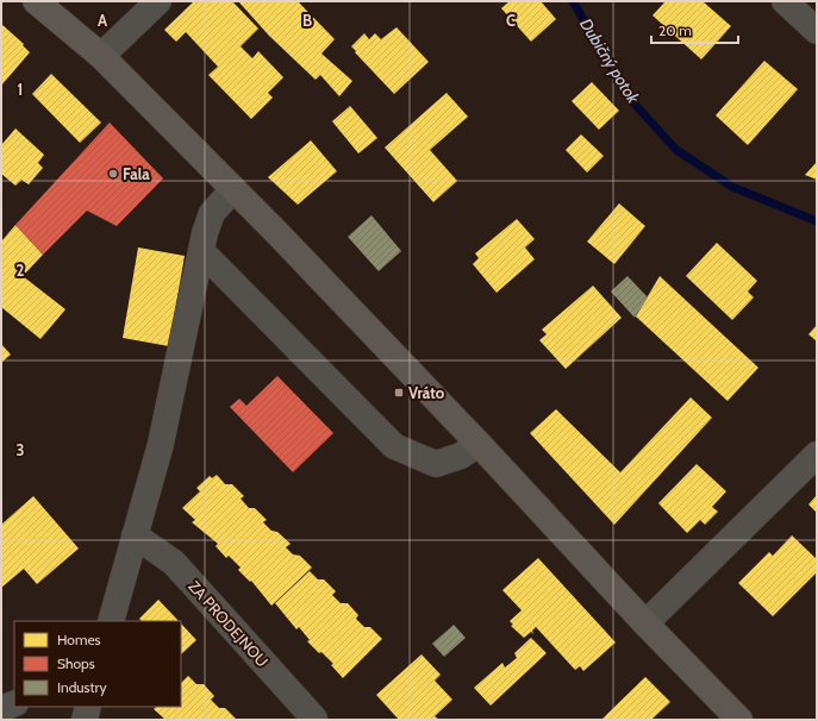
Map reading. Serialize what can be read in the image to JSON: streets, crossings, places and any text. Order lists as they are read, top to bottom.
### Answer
{
  "streets": {
    "street": ["ZA PRODEJNOU"]
  },
  "water": ["Dubičný potok"],
  "places": {
    "other": ["Fala"],
    "transit": ["Vráto"]
  },
  "legend": ["Homes", "Shops", "Industry"],
  "scale_bar": "20 m",
  "grid": {
    "columns": ["A", "B", "C"],
    "rows": ["1", "2", "3"]
  }
}
